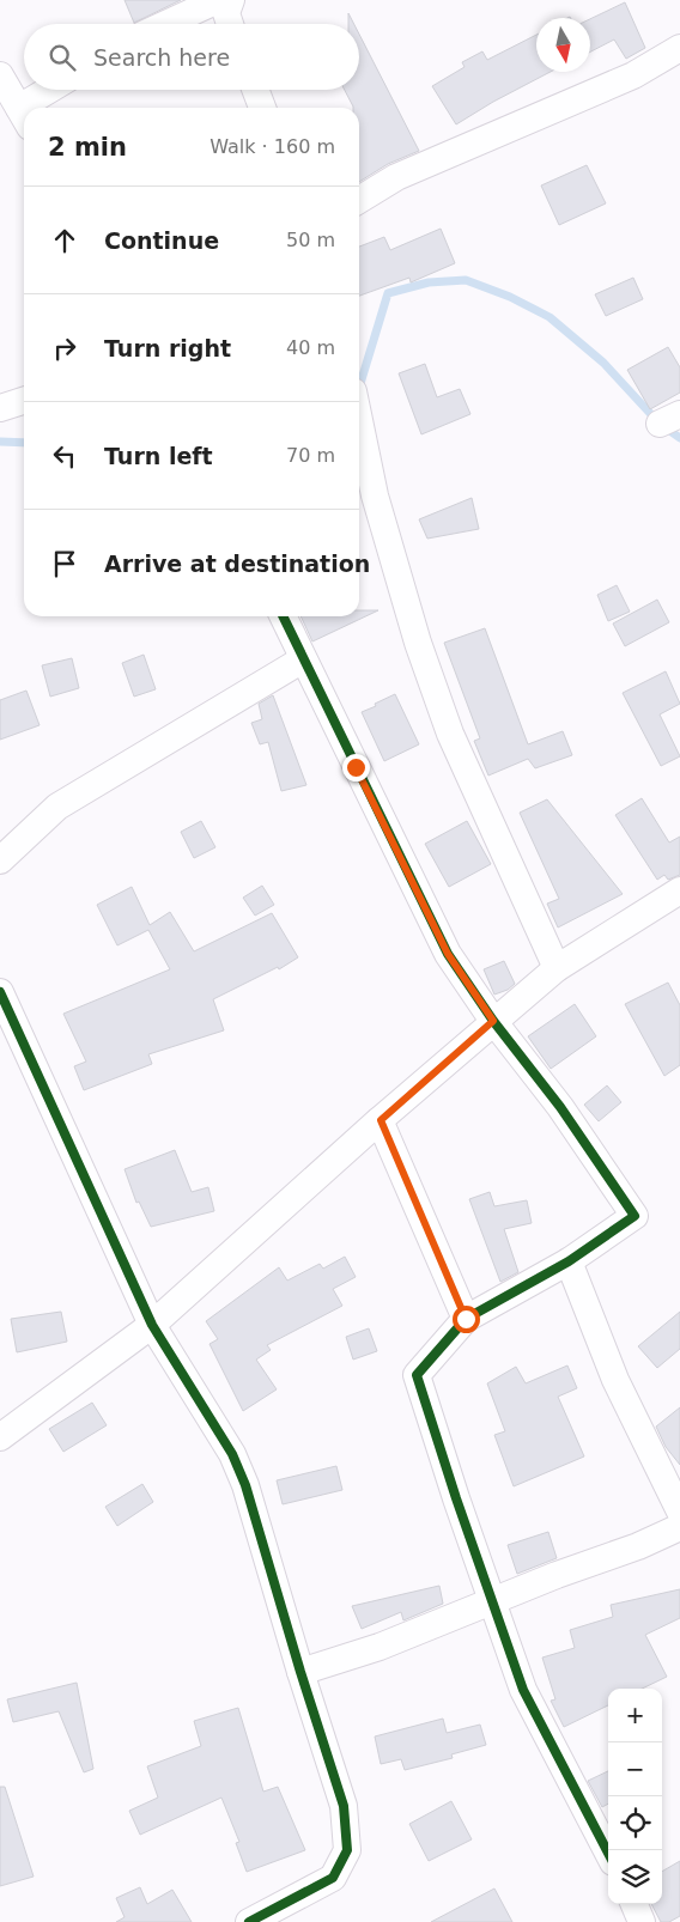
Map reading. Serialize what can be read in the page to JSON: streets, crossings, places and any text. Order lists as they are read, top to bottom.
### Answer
{
  "north": "bottom",
  "page": {
    "search": "Search here",
    "heading": ["2 min", "Walk · 160 m"],
    "list": [
      ["Continue", "50 m"],
      ["Turn right", "40 m"],
      ["Turn left", "70 m"],
      "Arrive at destination"
    ],
    "map_buttons": ["+", "−"]
  }
}
